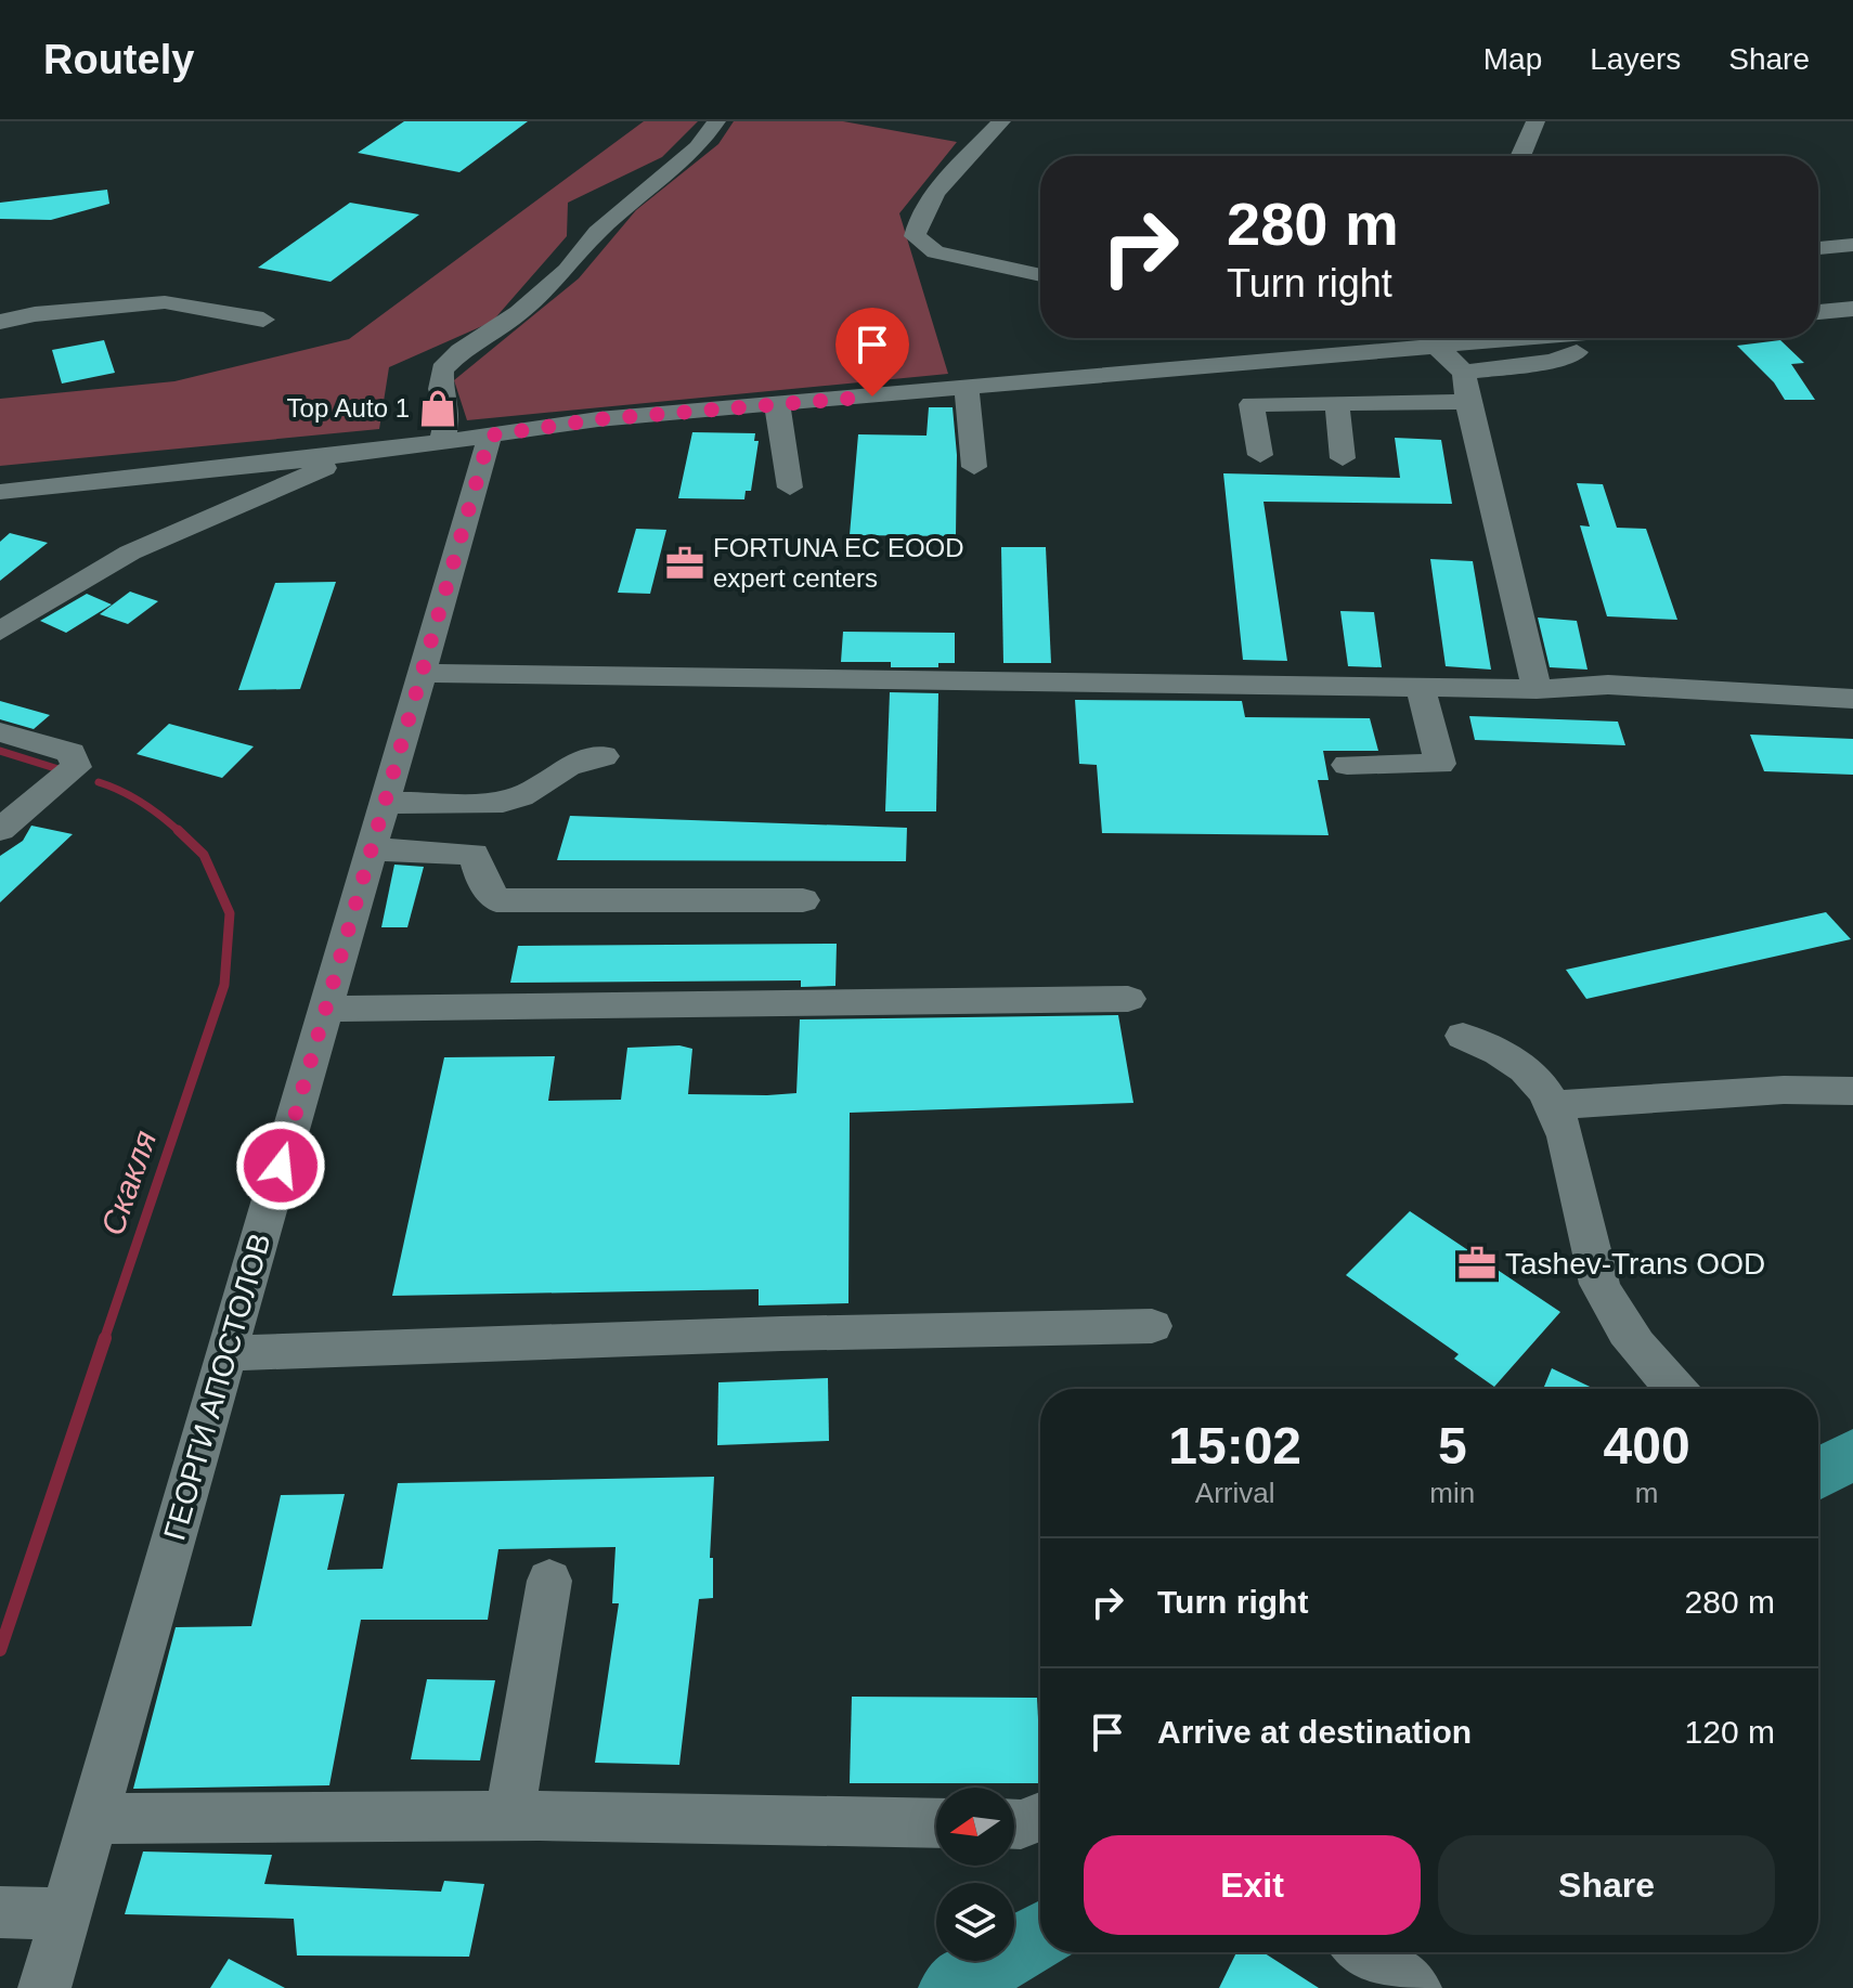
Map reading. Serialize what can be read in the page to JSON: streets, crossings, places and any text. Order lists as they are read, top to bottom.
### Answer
{
  "streets": {
    "street": ["ГЕОРГИ АПОСТОЛОВ"]
  },
  "water": ["Скакля"],
  "places": {
    "shop": ["Top Auto 1"],
    "office": ["FORTUNA EC EOOD expert centers", "Tashev-Trans OOD"]
  },
  "north": "left",
  "page": {
    "header": "Routely",
    "nav": ["Map", "Layers", "Share"],
    "turn": ["280 m", "Turn right"],
    "eta": [
      "15:02",
      "Arrival",
      "5",
      "min",
      "400",
      "m"
    ],
    "list": [
      {
        "name": "Turn right",
        "value": "280 m"
      },
      {
        "name": "Arrive at destination",
        "value": "120 m"
      }
    ],
    "buttons": ["Exit", "Share"]
  }
}
